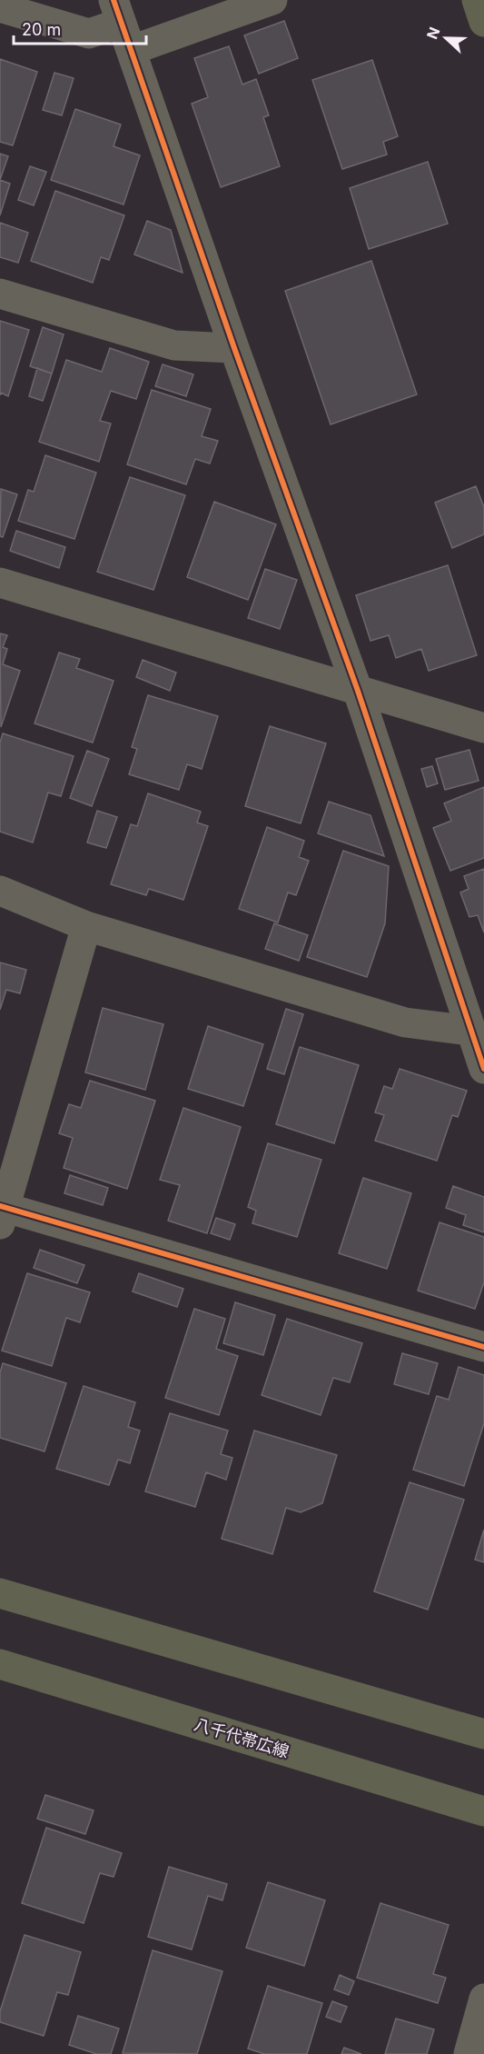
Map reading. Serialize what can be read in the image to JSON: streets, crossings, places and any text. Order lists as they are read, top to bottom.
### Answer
{
  "streets": {
    "main road": ["八千代帯広線"]
  },
  "scale_bar": "20 m",
  "north": "left"
}
